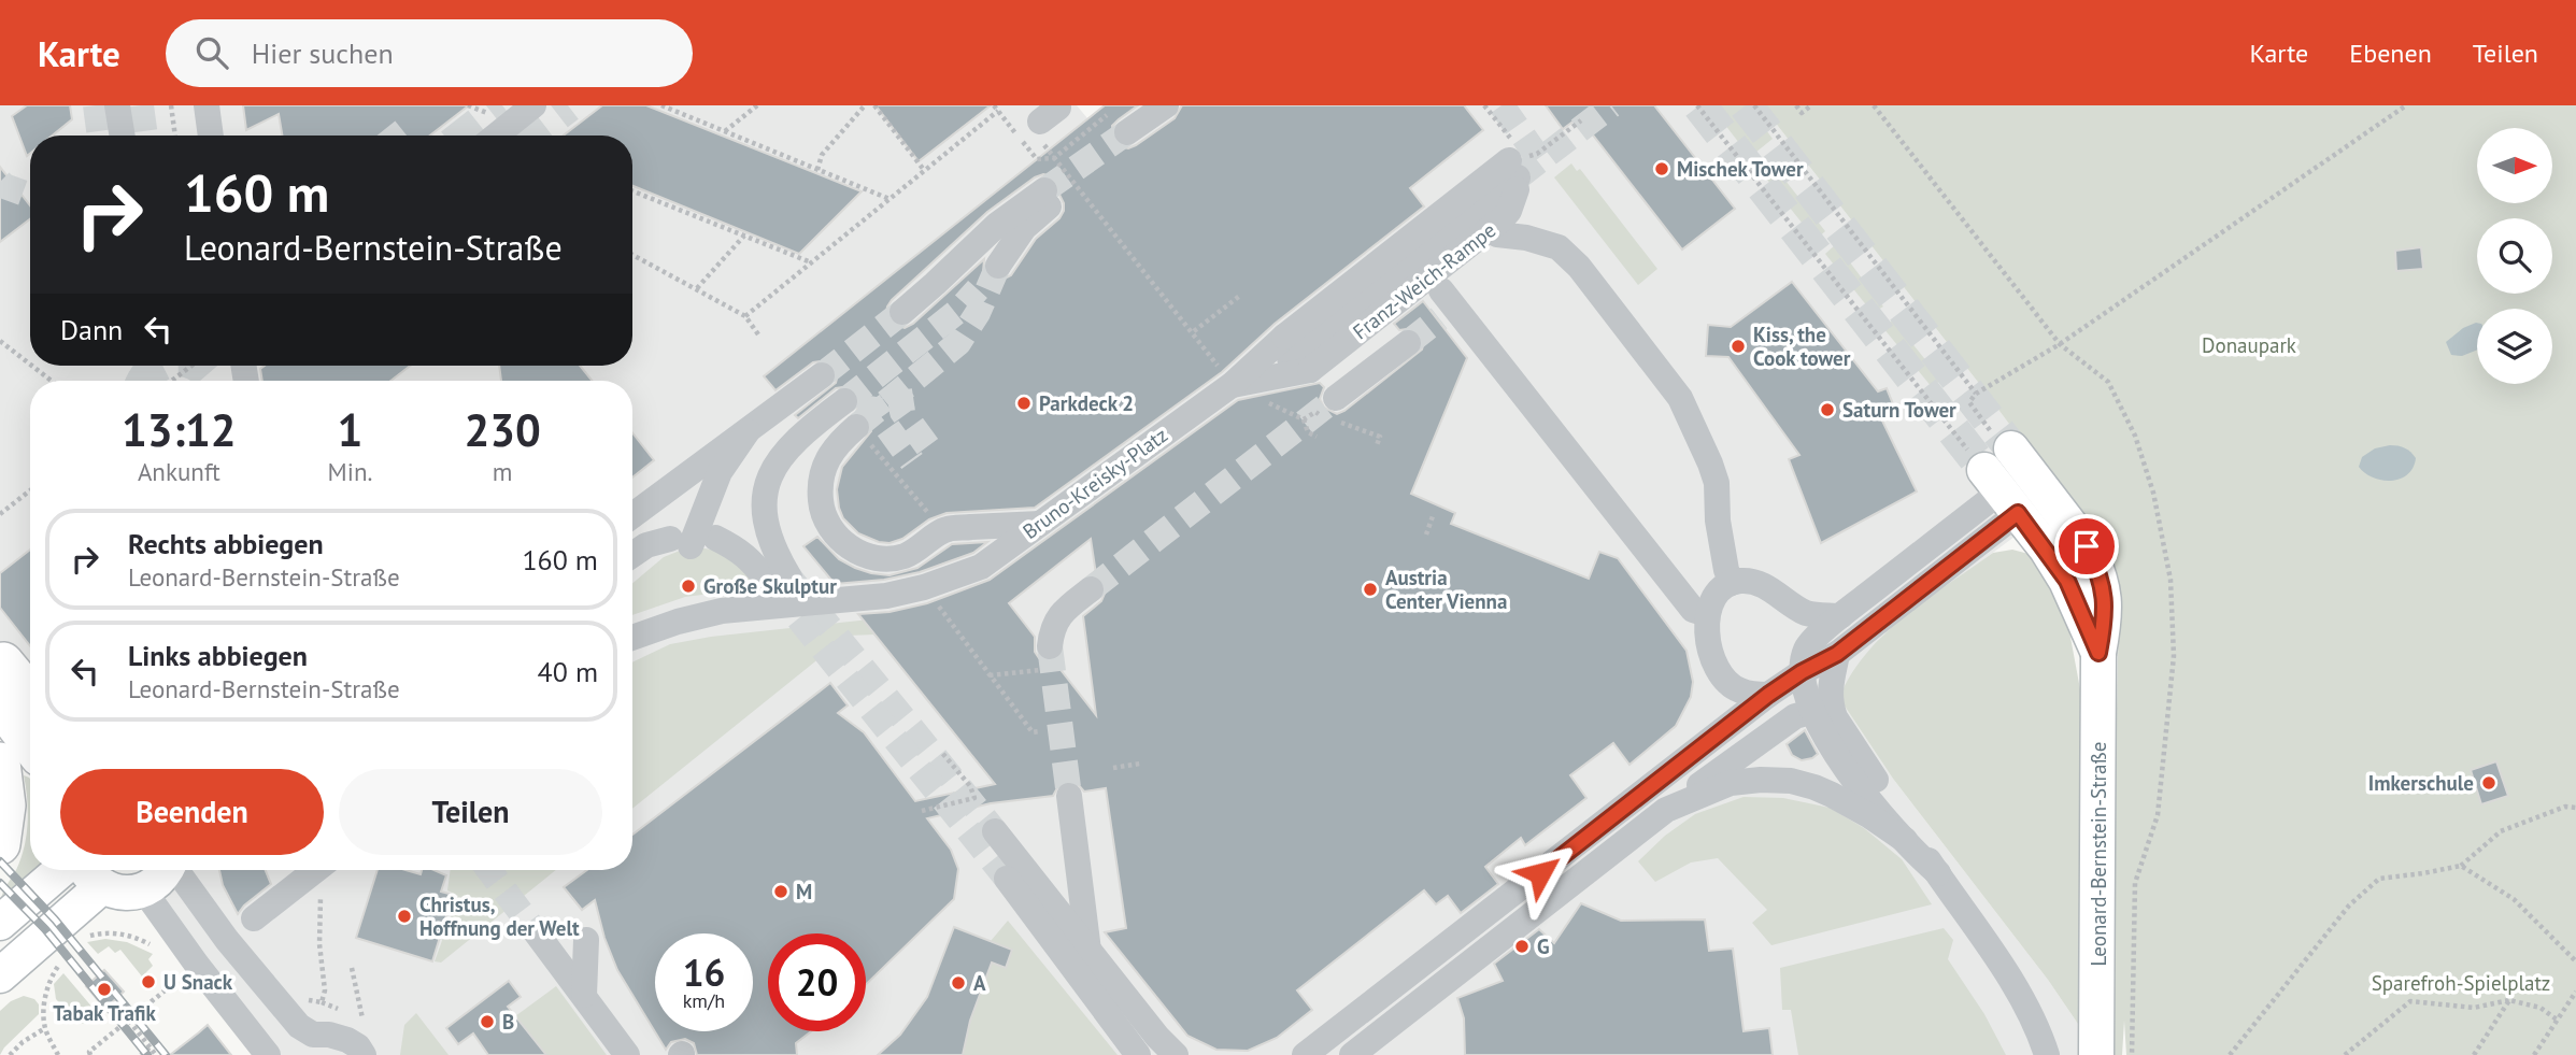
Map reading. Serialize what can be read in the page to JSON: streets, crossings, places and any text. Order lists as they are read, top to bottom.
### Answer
{
  "streets": {
    "main road": ["Leonard-Bernstein-Straße"],
    "street": ["Franz-Weich-Rampe", "Bruno-Kreisky-Platz"]
  },
  "crossings": [
    ["Franz-Weich-Rampe", "Bruno-Kreisky-Platz"]
  ],
  "parks": ["Donaupark", "Sparefroh-Spielplatz"],
  "places": [
    "Mischek Tower",
    "Kiss, the Cook tower",
    "Parkdeck 2",
    "Saturn Tower",
    "Große Skulptur",
    "Austria Center Vienna",
    "Imkerschule",
    "M",
    "Christus, Hoffnung der Welt",
    "G",
    "U Snack",
    "A",
    "Tabak Trafik",
    "B"
  ],
  "north": "right",
  "page": {
    "header": "Karte",
    "search": "Hier suchen",
    "nav": ["Karte", "Ebenen", "Teilen"],
    "turn": ["160 m", "Leonard-Bernstein-Straße"],
    "then": "Dann",
    "eta": [
      "13:12",
      "Ankunft",
      "1",
      "Min.",
      "230",
      "m"
    ],
    "list": [
      {
        "name": "Rechts abbiegen",
        "note": "Leonard-Bernstein-Straße",
        "value": "160 m"
      },
      {
        "name": "Links abbiegen",
        "note": "Leonard-Bernstein-Straße",
        "value": "40 m"
      }
    ],
    "buttons": ["Beenden", "Teilen"],
    "speed": "16 km/h",
    "limit": "20"
  }
}
